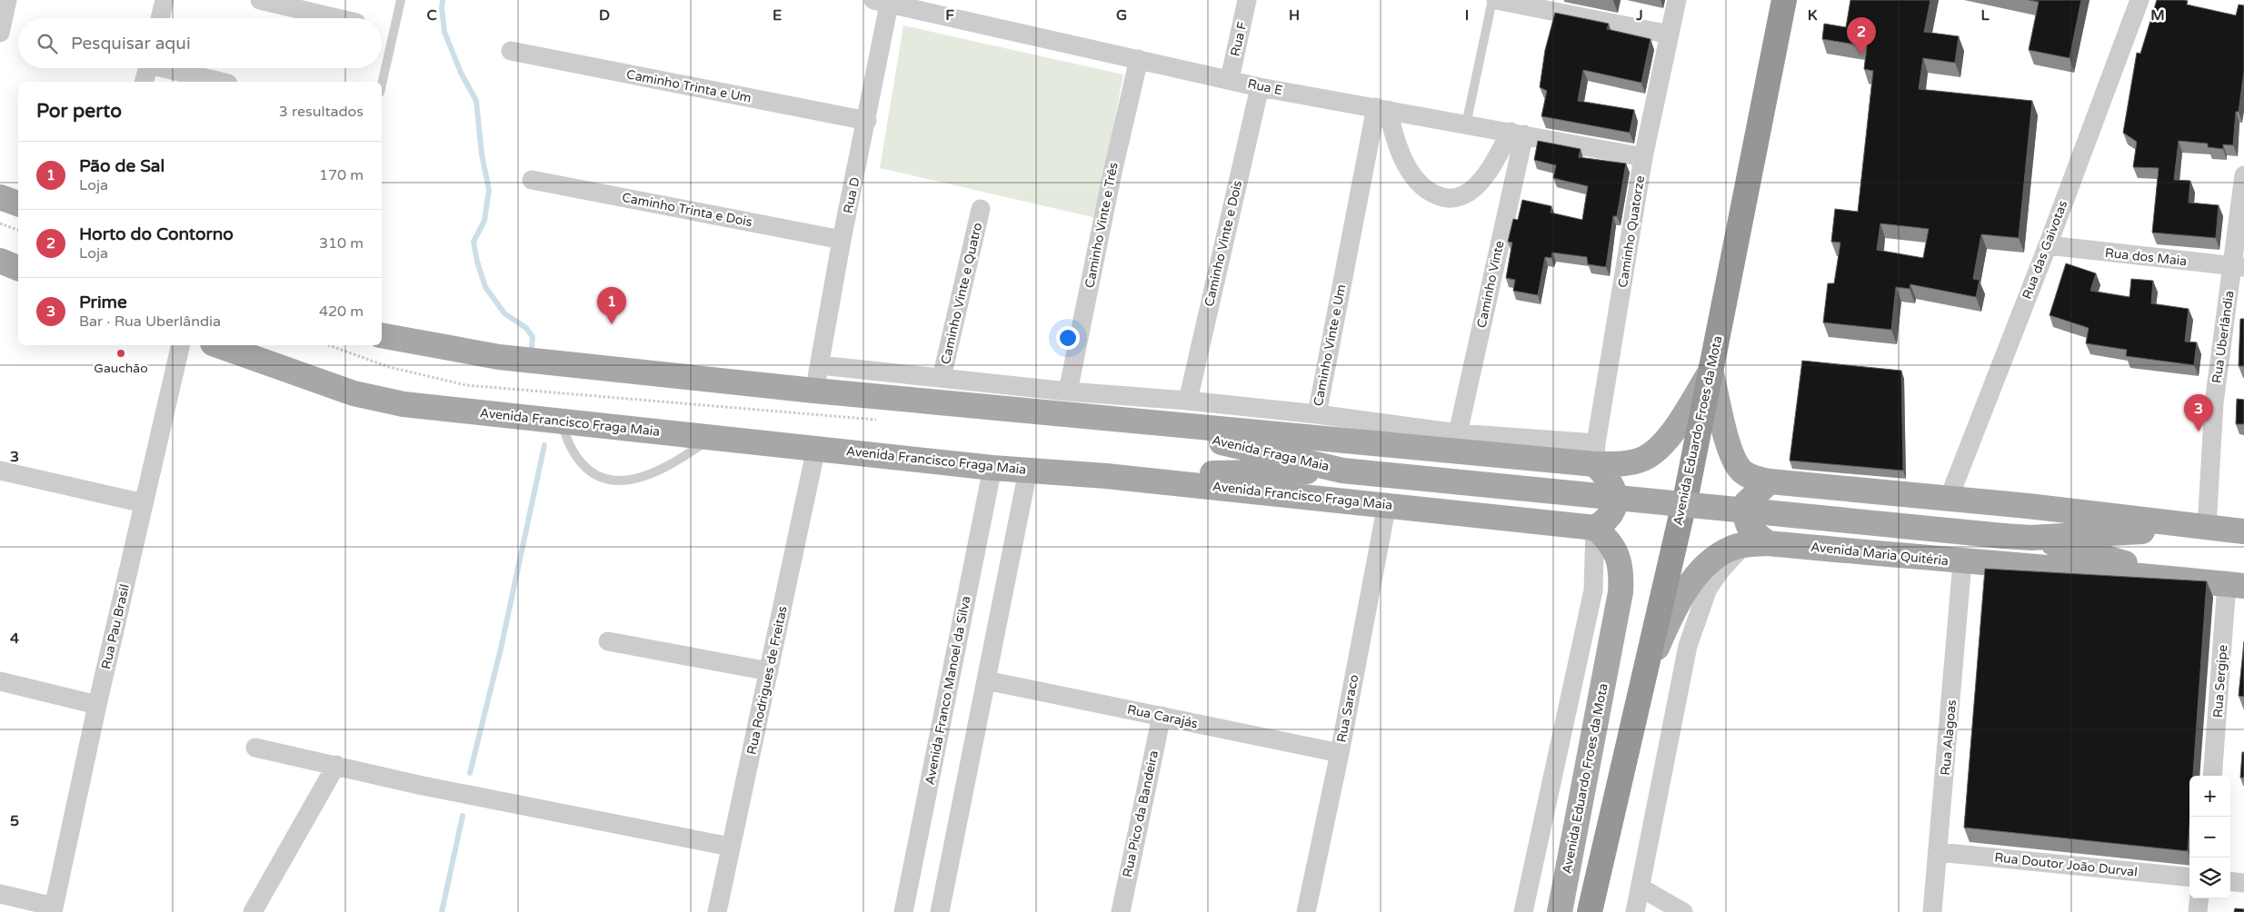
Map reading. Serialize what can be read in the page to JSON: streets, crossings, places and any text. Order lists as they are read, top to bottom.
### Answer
{
  "streets": {
    "highway": ["Avenida Eduardo Froes da Mota"],
    "main road": ["Avenida Francisco Fraga Maia", "Avenida Fraga Maia", "Avenida Maria Quitéria"],
    "street": [
      "Rua F",
      "Caminho Trinta e Um",
      "Rua E",
      "Rua D",
      "Caminho Trinta e Dois",
      "Caminho Vinte e Três",
      "Caminho Quatorze",
      "Caminho Vinte e Dois",
      "Rua das Gaivotas",
      "Rua dos Maia",
      "Caminho Vinte",
      "Caminho Vinte e Quatro",
      "Rua Uberlândia",
      "Caminho Vinte e Um",
      "Rua Pau Brasil",
      "Rua Rodrigues de Freitas",
      "Rua Sergipe",
      "Avenida Franco Manoel da Silva",
      "Rua Saraco",
      "Rua Carajás",
      "Rua Alagoas",
      "Rua Pico da Bandeira",
      "Rua Doutor João Durval"
    ]
  },
  "crossings": [
    ["Rua F", "Rua E"],
    ["Caminho Trinta e Um", "Rua D"],
    ["Rua E", "Rua D"],
    ["Rua E", "Caminho Vinte e Três"],
    ["Rua E", "Caminho Quatorze"],
    ["Rua E", "Caminho Vinte e Dois"],
    ["Rua E", "Caminho Vinte"],
    ["Rua E", "Caminho Vinte e Um"],
    ["Rua D", "Caminho Trinta e Dois"],
    ["Caminho Quatorze", "Caminho Vinte e Um"],
    ["Rua das Gaivotas", "Rua dos Maia"],
    ["Rua dos Maia", "Rua Uberlândia"],
    ["Caminho Vinte", "Caminho Vinte e Um"],
    ["Avenida Francisco Fraga Maia", "Avenida Eduardo Froes da Mota"],
    ["Avenida Francisco Fraga Maia", "Avenida Fraga Maia"],
    ["Avenida Francisco Fraga Maia", "Rua Rodrigues de Freitas"],
    ["Avenida Francisco Fraga Maia", "Avenida Franco Manoel da Silva"],
    ["Avenida Francisco Fraga Maia", "Rua Saraco"],
    ["Avenida Eduardo Froes da Mota", "Avenida Maria Quitéria"],
    ["Avenida Maria Quitéria", "Rua Sergipe"],
    ["Avenida Maria Quitéria", "Rua Alagoas"],
    ["Rua Saraco", "Rua Carajás"],
    ["Rua Carajás", "Rua Pico da Bandeira"],
    ["Rua Alagoas", "Rua Doutor João Durval"]
  ],
  "places": ["Gauchão"],
  "page": {
    "pins": ["2", "1", "3"],
    "search": "Pesquisar aqui",
    "heading": ["Por perto", "3 resultados"],
    "list": [
      {
        "mark": "1",
        "name": "Pão de Sal",
        "note": "Loja",
        "value": "170 m"
      },
      {
        "mark": "2",
        "name": "Horto do Contorno",
        "note": "Loja",
        "value": "310 m"
      },
      {
        "mark": "3",
        "name": "Prime",
        "note": "Bar · Rua Uberlândia",
        "value": "420 m"
      }
    ],
    "map_buttons": ["+", "−"]
  },
  "grid": {
    "columns": [
      "C",
      "D",
      "E",
      "F",
      "G",
      "H",
      "I",
      "J",
      "K",
      "L",
      "M"
    ],
    "rows": ["3", "4", "5"]
  }
}
